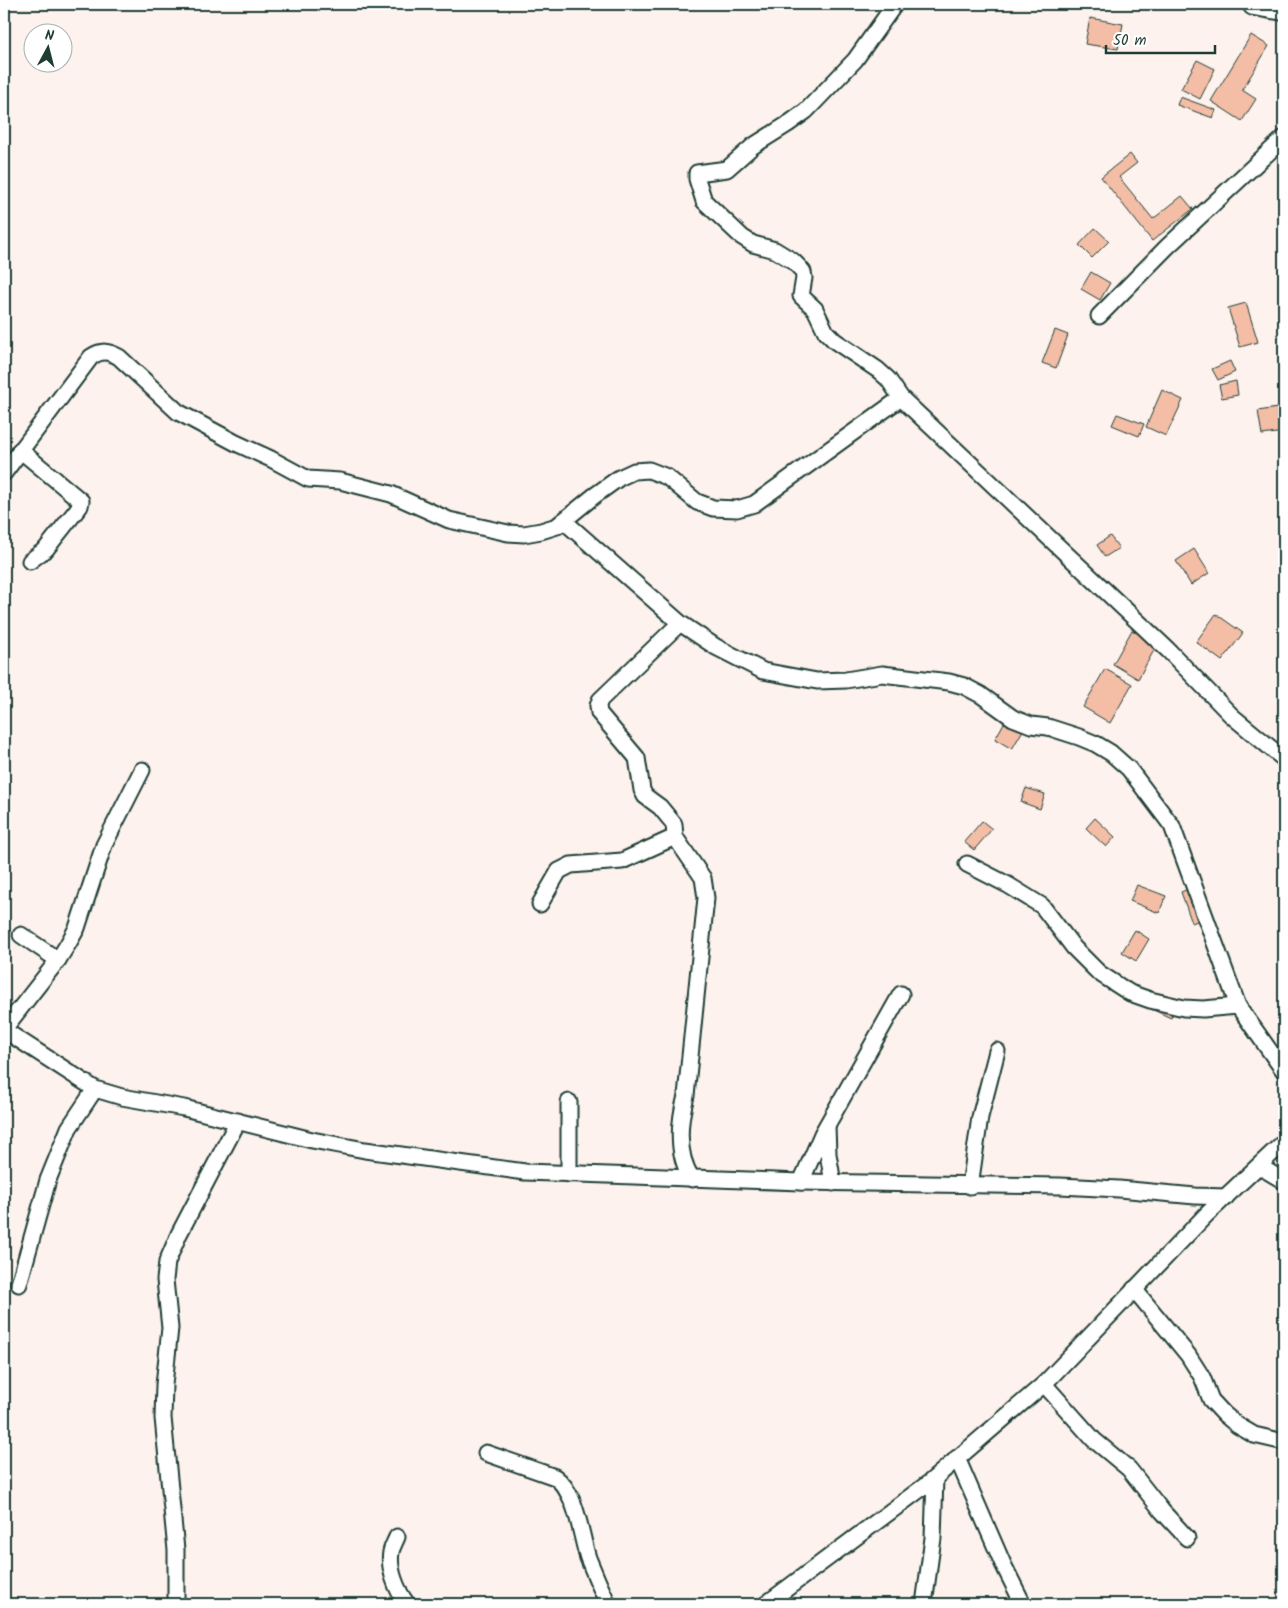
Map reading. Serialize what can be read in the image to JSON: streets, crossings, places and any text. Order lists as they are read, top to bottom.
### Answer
{
  "scale_bar": "50 m",
  "north": "top"
}
